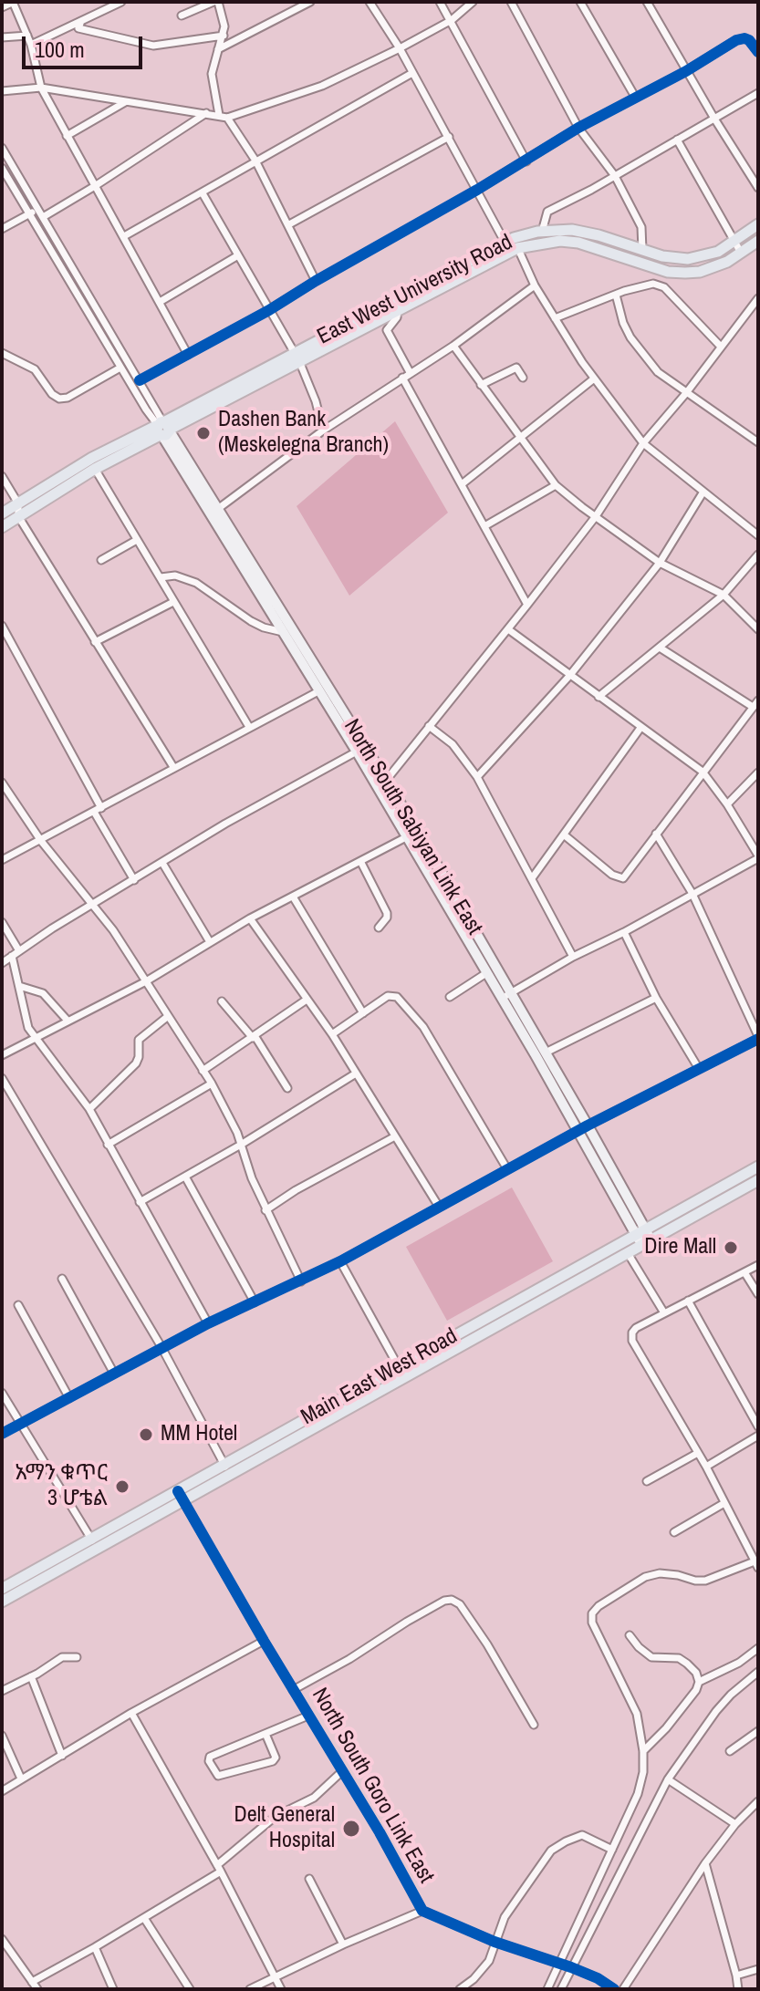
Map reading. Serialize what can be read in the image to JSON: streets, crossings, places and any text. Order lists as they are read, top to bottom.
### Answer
{
  "streets": {
    "main road": ["East West University Road", "North South Sabiyan Link East", "Main East West Road"],
    "street": ["North South Goro Link East"]
  },
  "crossings": [
    ["East West University Road", "North South Sabiyan Link East"],
    ["North South Sabiyan Link East", "Main East West Road"],
    ["Main East West Road", "North South Goro Link East"]
  ],
  "places": [
    "Dashen Bank (Meskelegna Branch)",
    "Dire Mall",
    "MM Hotel",
    "አማን ቁጥር 3 ሆቴል",
    "Delt General Hospital"
  ],
  "scale_bar": "100 m"
}
